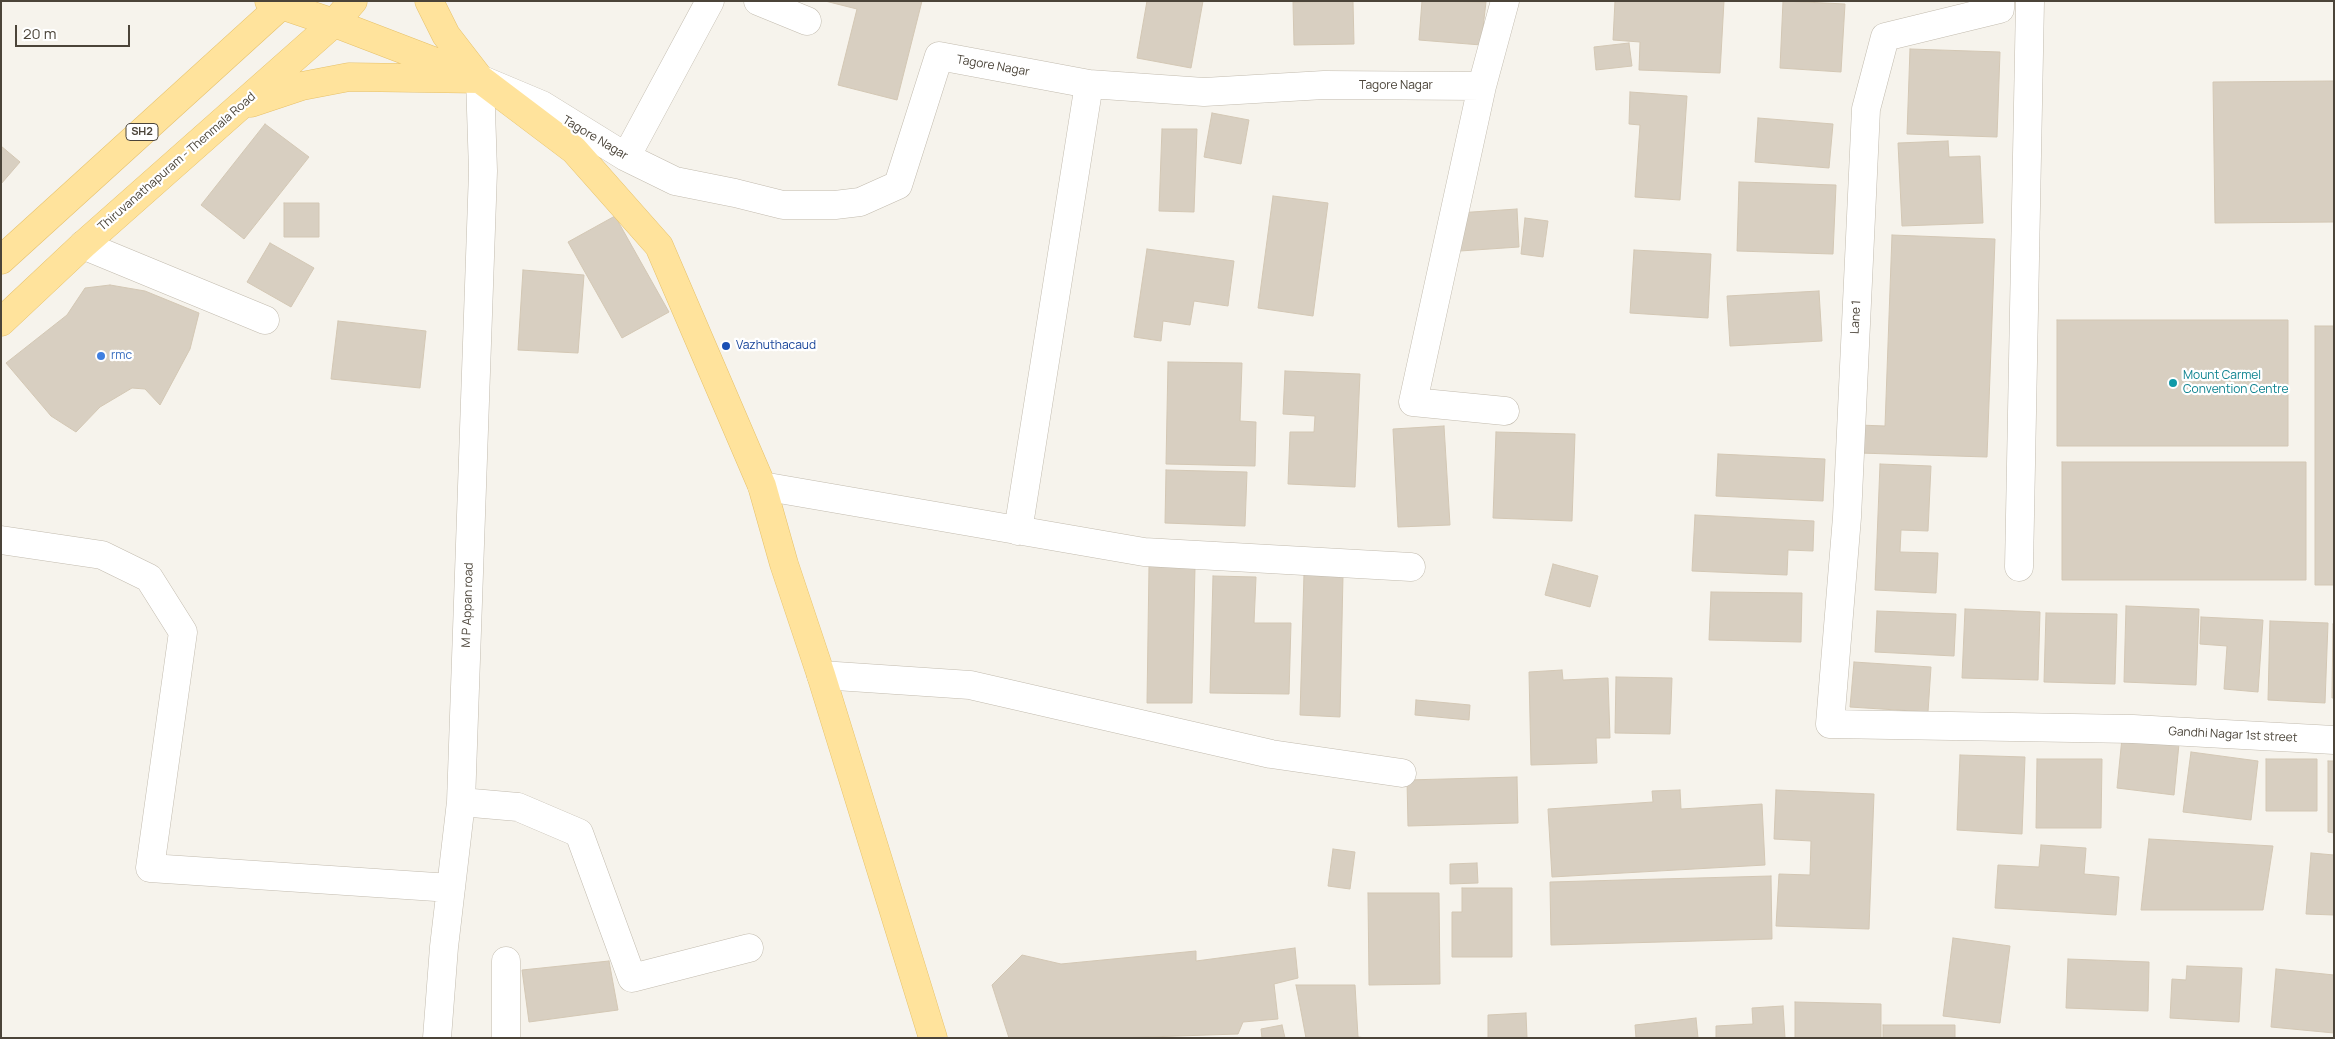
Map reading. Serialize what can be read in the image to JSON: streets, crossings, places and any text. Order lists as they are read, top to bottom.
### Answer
{
  "streets": {
    "main road": ["SH2", "Thiruvanathapuram - Thenmala Road"],
    "street": [
      "Tagore Nagar",
      "Lane 1",
      "M P Appan road",
      "Gandhi Nagar 1st street"
    ]
  },
  "crossings": [
    ["Tagore Nagar", "M P Appan road"],
    ["Lane 1", "Gandhi Nagar 1st street"]
  ],
  "places": ["Vazhuthacaud", "rmc", "Mount Carmel Convention Centre"],
  "scale_bar": "20 m"
}
